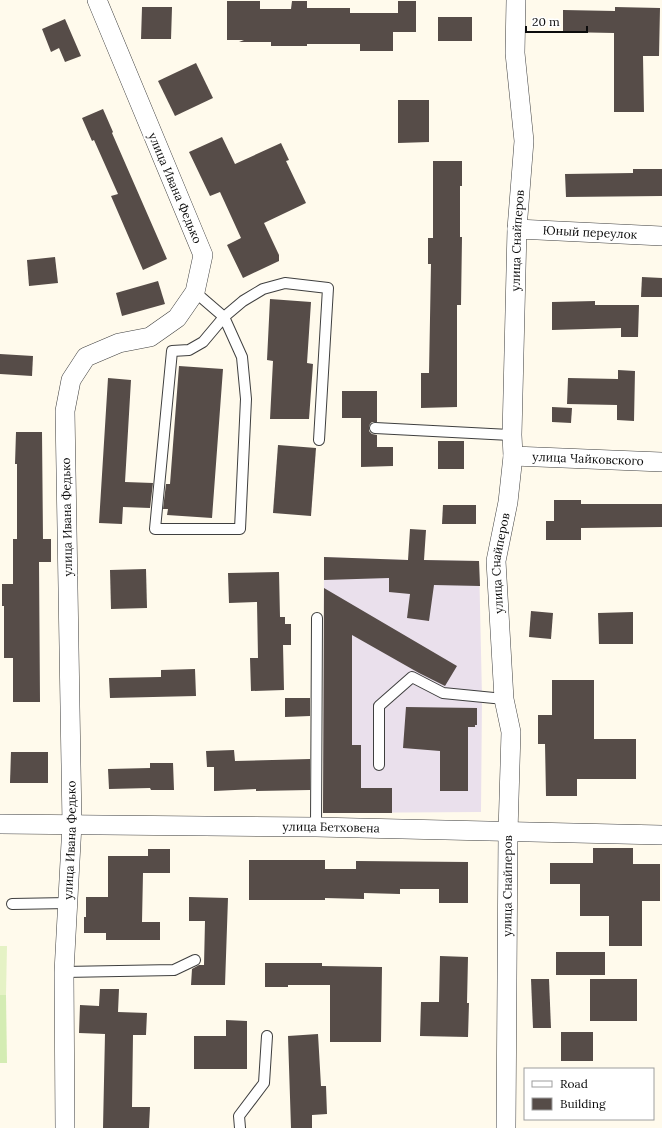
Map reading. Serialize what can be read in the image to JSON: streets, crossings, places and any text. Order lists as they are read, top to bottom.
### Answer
{
  "streets": {
    "street": [
      "улица Ивана Федько",
      "Юный переулок",
      "улица Снайперов",
      "улица Чайковского",
      "улица Бетховена"
    ]
  },
  "crossings": [
    ["улица Ивана Федько", "улица Бетховена"],
    ["Юный переулок", "улица Снайперов"],
    ["улица Снайперов", "улица Чайковского"],
    ["улица Снайперов", "улица Бетховена"]
  ],
  "legend": ["Road", "Building"],
  "scale_bar": "20 m"
}
